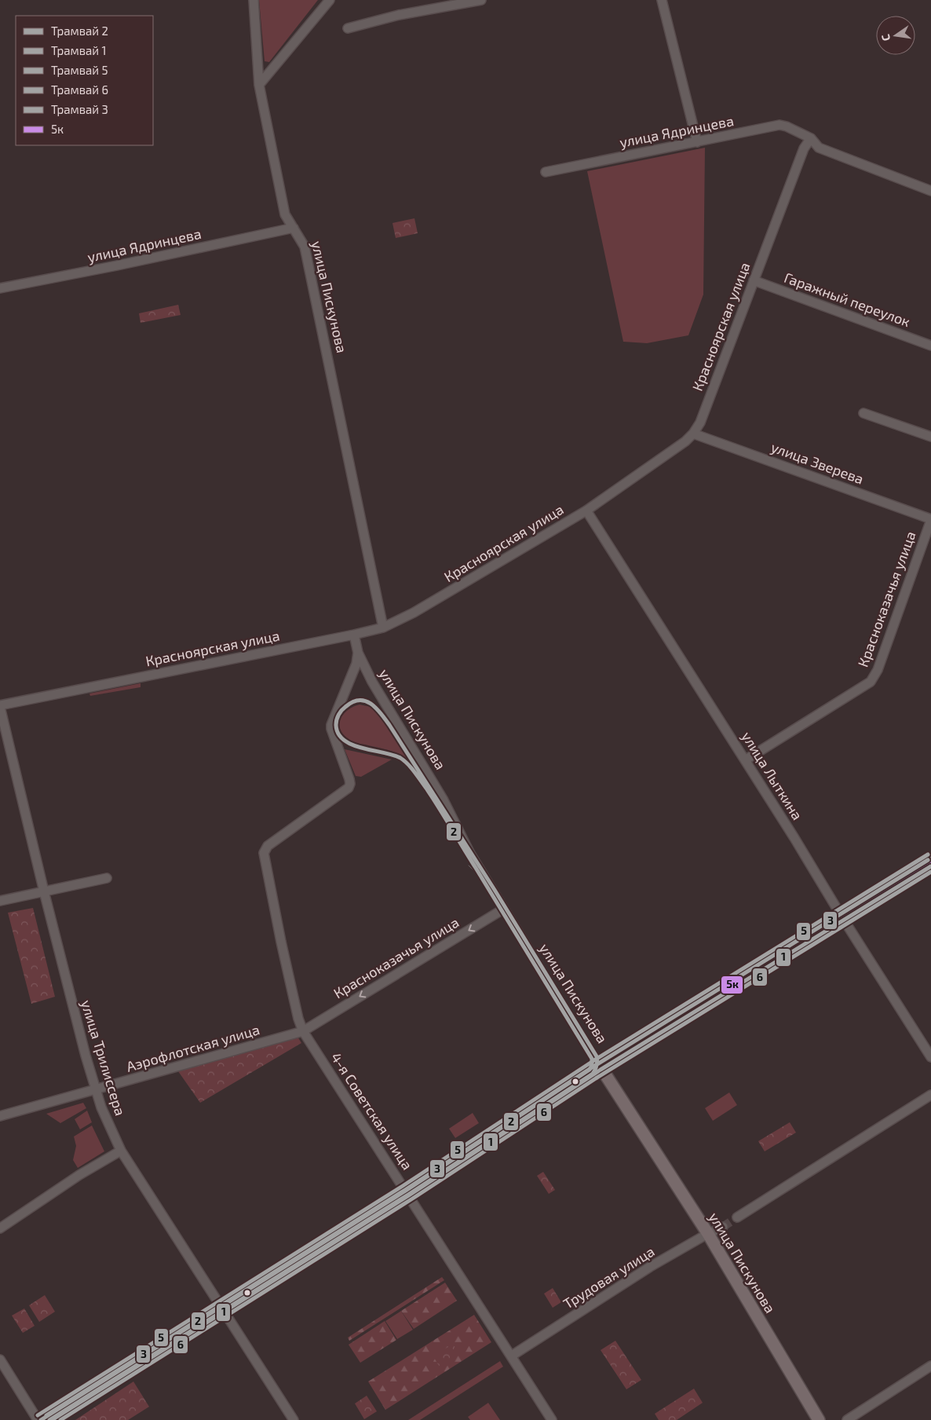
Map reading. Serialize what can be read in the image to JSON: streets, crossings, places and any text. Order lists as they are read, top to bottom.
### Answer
{
  "streets": {
    "main road": ["улица Пискунова"],
    "street": [
      "улица Ядринцева",
      "Гаражный переулок",
      "Красноярская улица",
      "улица Зверева",
      "Красноказачья улица",
      "улица Лыткина",
      "Аэрофлотская улица",
      "улица Трилиссера",
      "4-я Советская улица",
      "Трудовая улица"
    ]
  },
  "crossings": [
    ["улица Ядринцева", "улица Пискунова"],
    ["улица Ядринцева", "Красноярская улица"],
    ["улица Пискунова", "Красноярская улица"],
    ["улица Пискунова", "Красноказачья улица"],
    ["улица Пискунова", "4-я Советская улица"],
    ["улица Пискунова", "Трудовая улица"],
    ["Гаражный переулок", "Красноярская улица"],
    ["Красноярская улица", "улица Зверева"],
    ["Красноярская улица", "улица Лыткина"],
    ["Красноярская улица", "улица Трилиссера"],
    ["улица Зверева", "Красноказачья улица"],
    ["Красноказачья улица", "улица Лыткина"],
    ["Красноказачья улица", "Аэрофлотская улица"],
    ["Красноказачья улица", "4-я Советская улица"],
    ["Аэрофлотская улица", "улица Трилиссера"],
    ["Аэрофлотская улица", "4-я Советская улица"],
    ["4-я Советская улица", "Трудовая улица"]
  ],
  "one_way": ["Красноказачья улица"],
  "lines": [
    "tram line 2",
    "tram line 5",
    "tram line 3",
    "transit line 5к",
    "tram line 1",
    "tram line 6"
  ],
  "legend": [
    "Трамвай 2",
    "Трамвай 1",
    "Трамвай 5",
    "Трамвай 6",
    "Трамвай 3",
    "5к"
  ],
  "north": "left"
}
